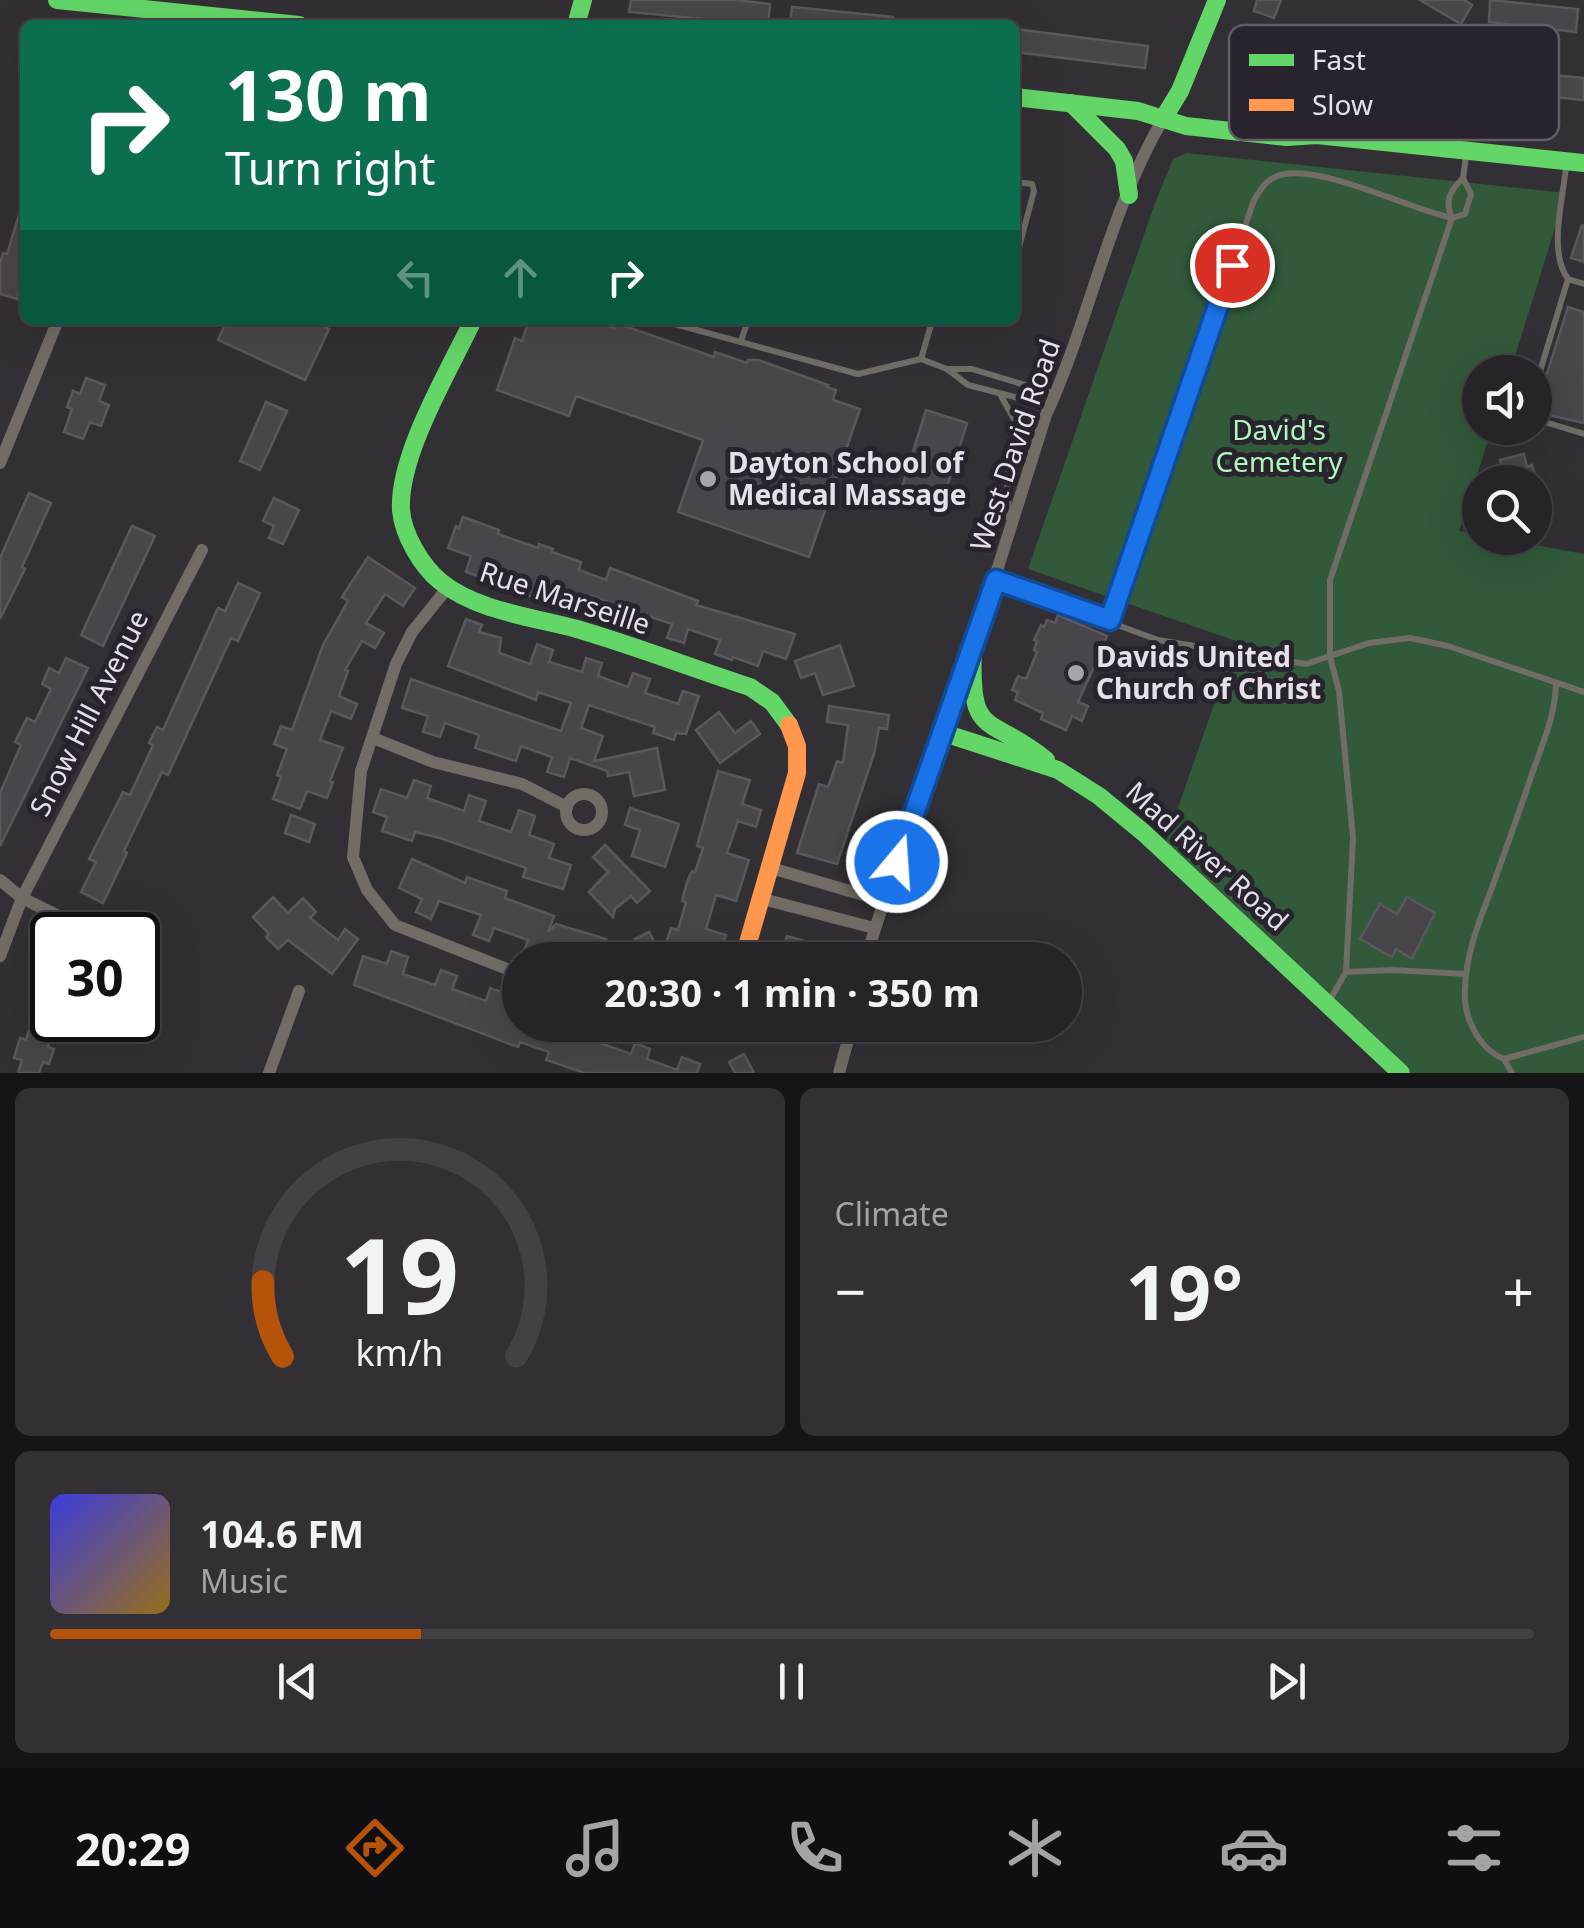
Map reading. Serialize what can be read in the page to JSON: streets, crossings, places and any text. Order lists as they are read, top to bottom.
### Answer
{
  "streets": {
    "street": [
      "West David Road",
      "Rue Marseille",
      "Snow Hill Avenue",
      "Mad River Road"
    ]
  },
  "crossings": [
    ["West David Road", "Mad River Road"]
  ],
  "parks": ["David's Cemetery"],
  "places": ["Dayton School of Medical Massage", "Davids United Church of Christ"],
  "legend": ["Fast", "Slow"],
  "page": {
    "turn": ["130 m", "Turn right"],
    "limit": "30",
    "trip": "20:30 · 1 min · 350 m",
    "tile": "Climate",
    "heat": ["−", "19°", "+"],
    "song": ["104.6 FM", "Music"],
    "tabs": "20:29",
    "gauge": ["19", "km/h"]
  }
}
